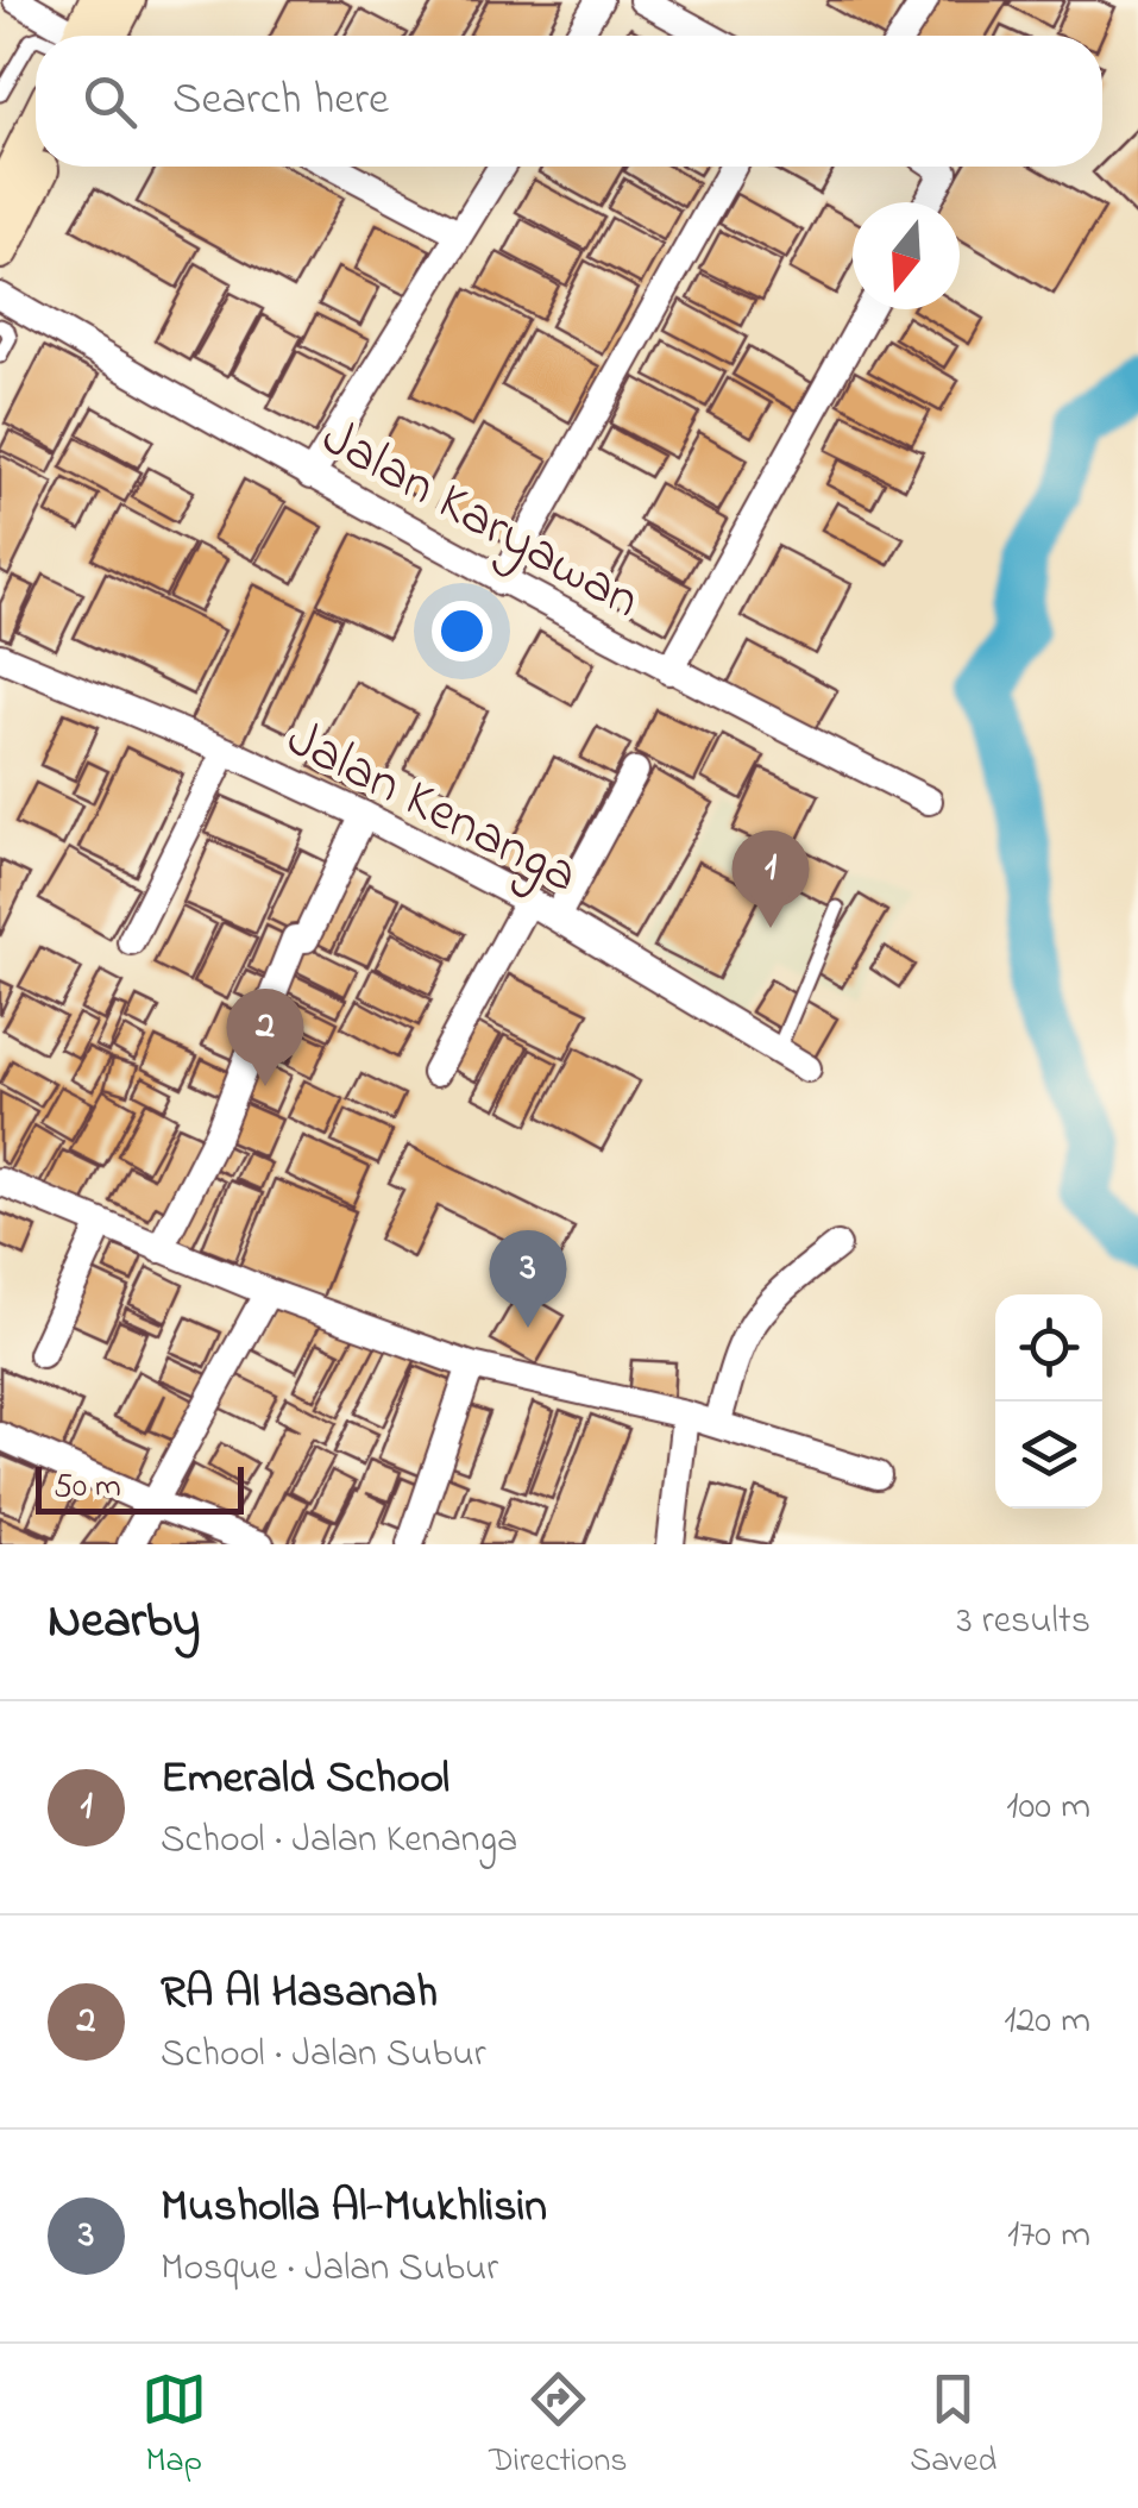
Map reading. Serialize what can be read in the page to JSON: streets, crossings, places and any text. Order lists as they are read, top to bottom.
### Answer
{
  "streets": {
    "street": ["Jalan Karyawan", "Jalan Kenanga"]
  },
  "scale_bar": "50 m",
  "north": "bottom",
  "page": {
    "search": "Search here",
    "pins": ["1", "2", "3"],
    "scale": "50 m",
    "heading": ["Nearby", "3 results"],
    "list": [
      {
        "mark": "1",
        "name": "Emerald School",
        "note": "School · Jalan Kenanga",
        "value": "100 m"
      },
      {
        "mark": "2",
        "name": "RA Al Hasanah",
        "note": "School · Jalan Subur",
        "value": "120 m"
      },
      {
        "mark": "3",
        "name": "Musholla Al-Mukhlisin",
        "note": "Mosque · Jalan Subur",
        "value": "170 m"
      }
    ],
    "nav": ["Map", "Directions", "Saved"]
  }
}
